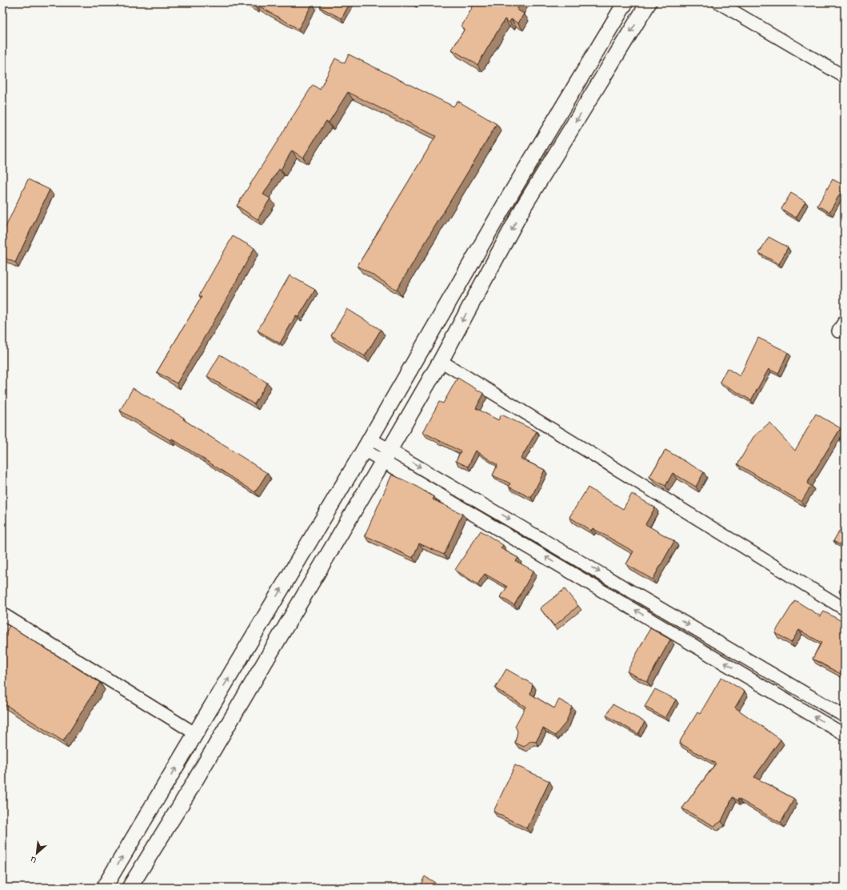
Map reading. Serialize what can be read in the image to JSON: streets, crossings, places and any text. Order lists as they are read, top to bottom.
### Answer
{
  "north": "bottom left"
}
